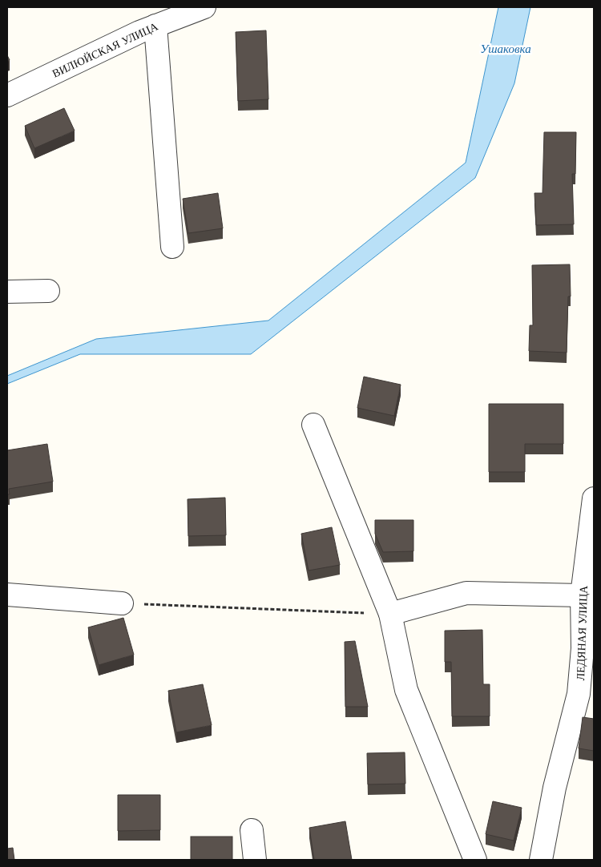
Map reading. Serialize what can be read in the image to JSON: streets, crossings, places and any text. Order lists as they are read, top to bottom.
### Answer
{
  "streets": {
    "street": ["ВИЛЮЙСКАЯ УЛИЦА", "ЛЕДЯНАЯ УЛИЦА"]
  },
  "water": ["Ушаковка"]
}
